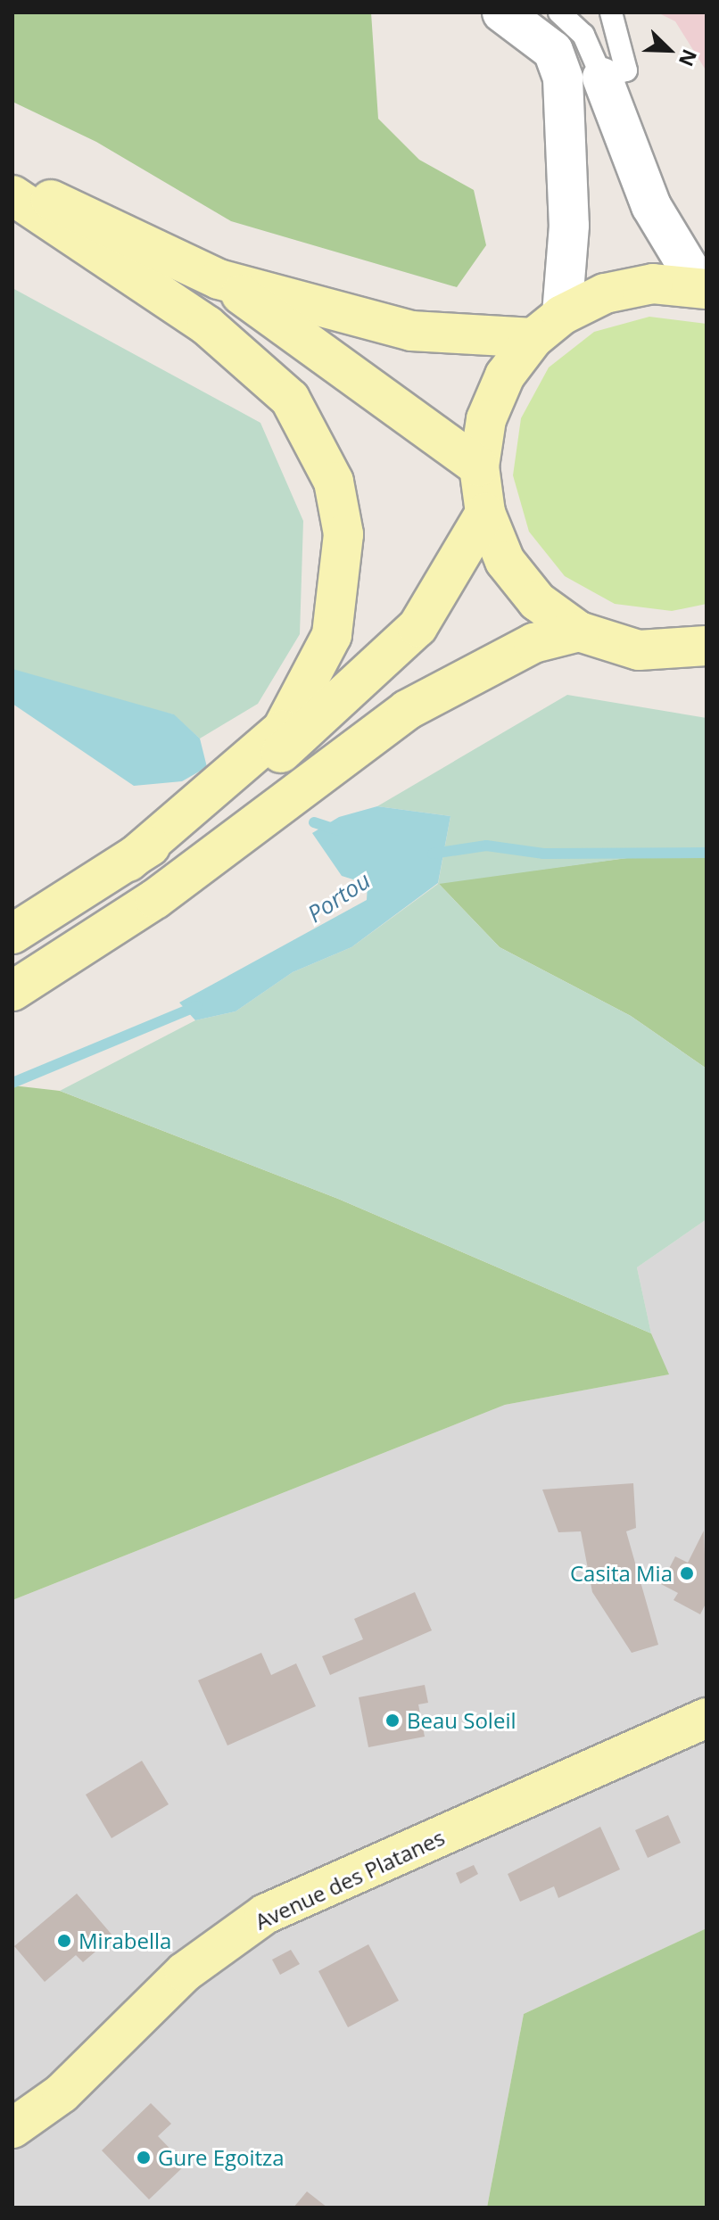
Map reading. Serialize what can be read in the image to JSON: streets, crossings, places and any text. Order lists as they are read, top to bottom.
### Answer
{
  "streets": {
    "main road": ["Avenue des Platanes"]
  },
  "water": ["Portou"],
  "places": [
    "Casita Mia",
    "Beau Soleil",
    "Mirabella",
    "Gure Egoitza"
  ],
  "north": "bottom right"
}
